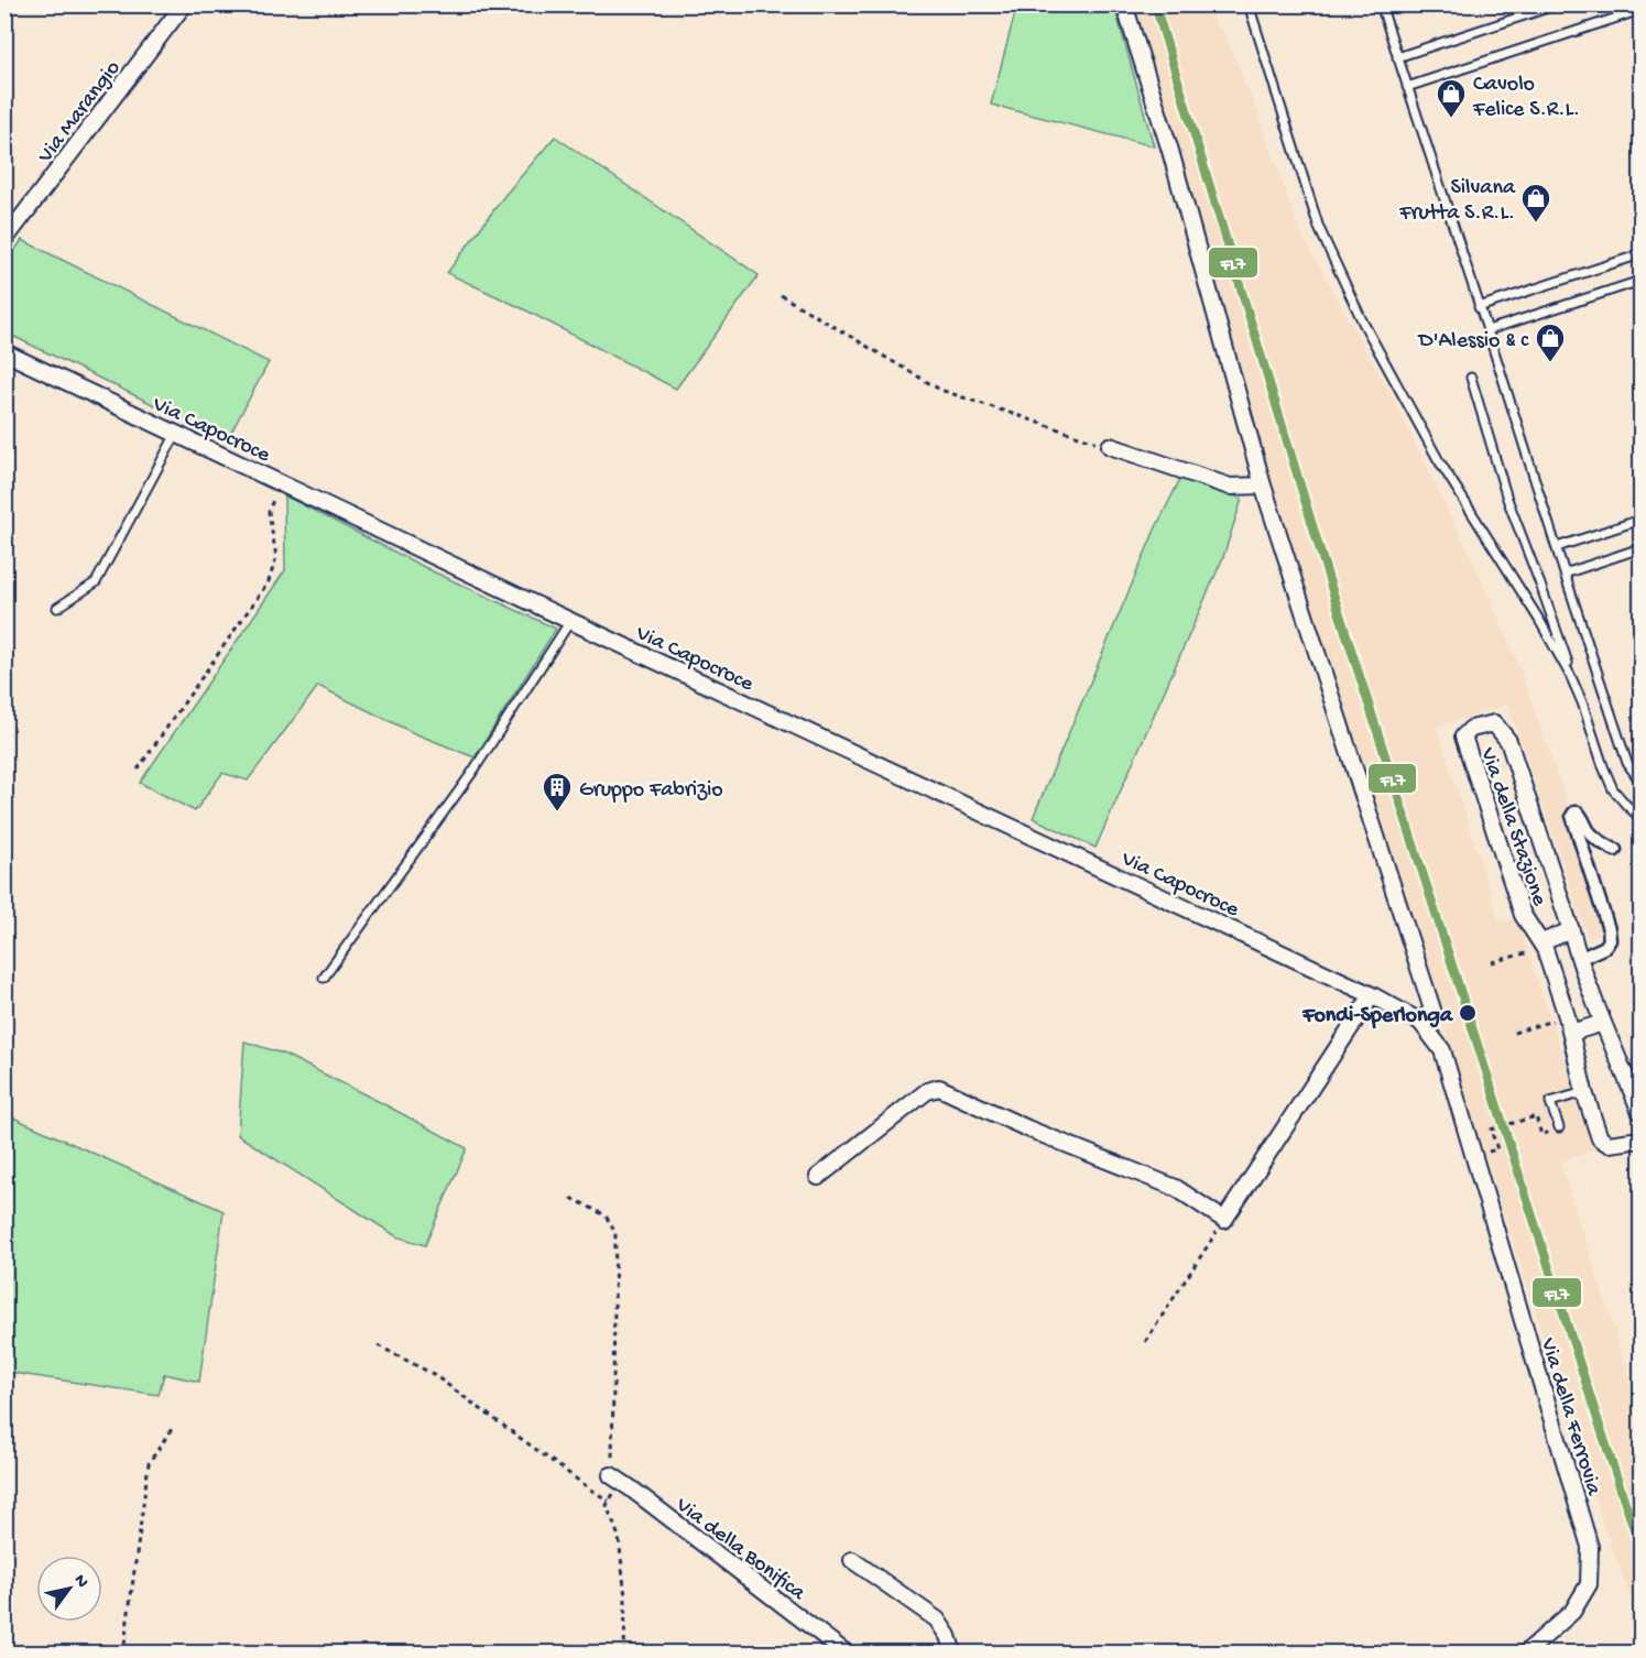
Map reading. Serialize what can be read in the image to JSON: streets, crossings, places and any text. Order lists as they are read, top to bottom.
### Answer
{
  "streets": {
    "street": [
      "Via Marangio",
      "Via Capocroce",
      "Via della Stazione",
      "Via della Ferrovia",
      "Via della Bonifica"
    ]
  },
  "crossings": [
    ["Via Capocroce", "Via della Ferrovia"]
  ],
  "places": {
    "shop": ["Cavolo Felice S.R.L.", "Silvana Frutta S.R.L.", "D'Alessio & c"],
    "building": ["Gruppo Fabrizio"],
    "other": ["Fondi-Sperlonga"]
  },
  "lines": ["transit line FL7"],
  "north": "top right"
}
